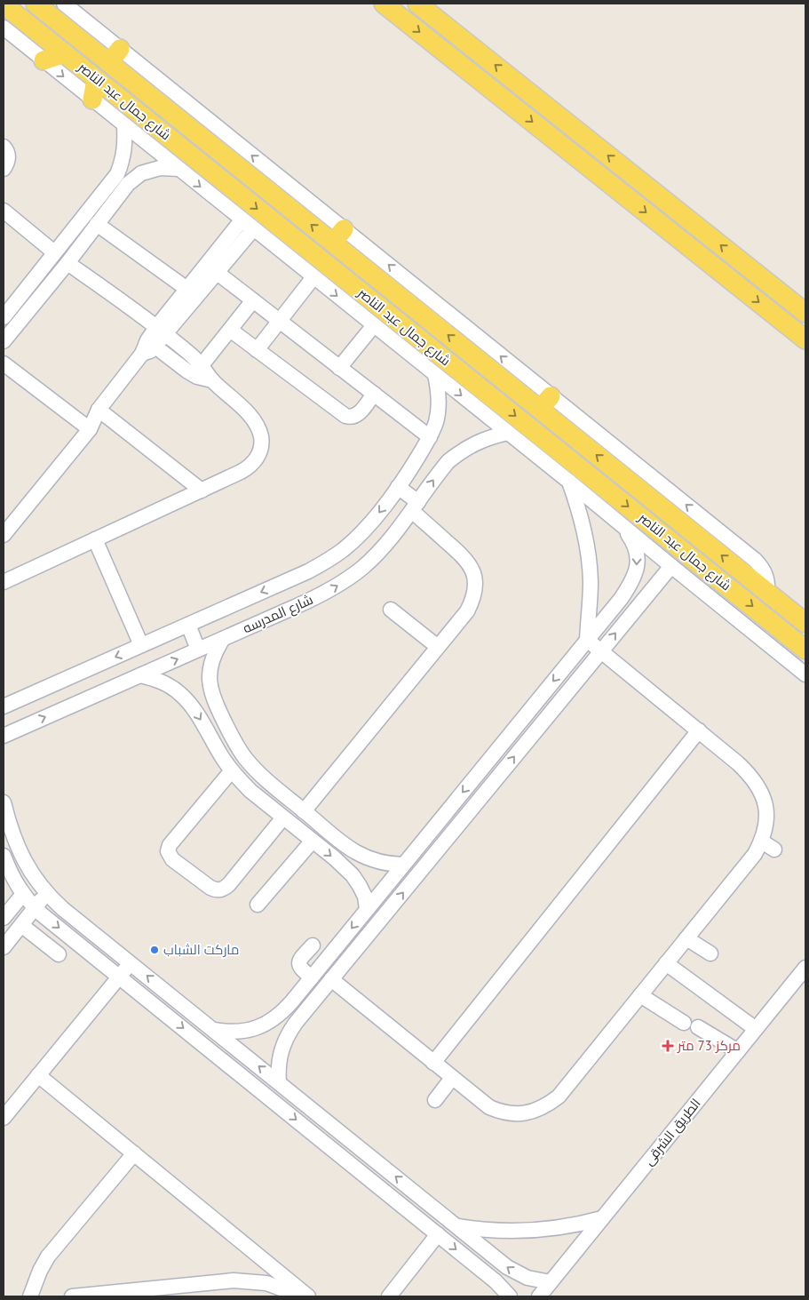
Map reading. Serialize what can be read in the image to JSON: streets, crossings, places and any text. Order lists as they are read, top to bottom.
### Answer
{
  "streets": {
    "main road": ["شارع جمال عبد الناصر"],
    "street": ["شارع المدرسه", "الطريق الشرقى"]
  },
  "places": {
    "other": ["ماركت الشباب"],
    "health": ["مركز 73 متر"]
  }
}
